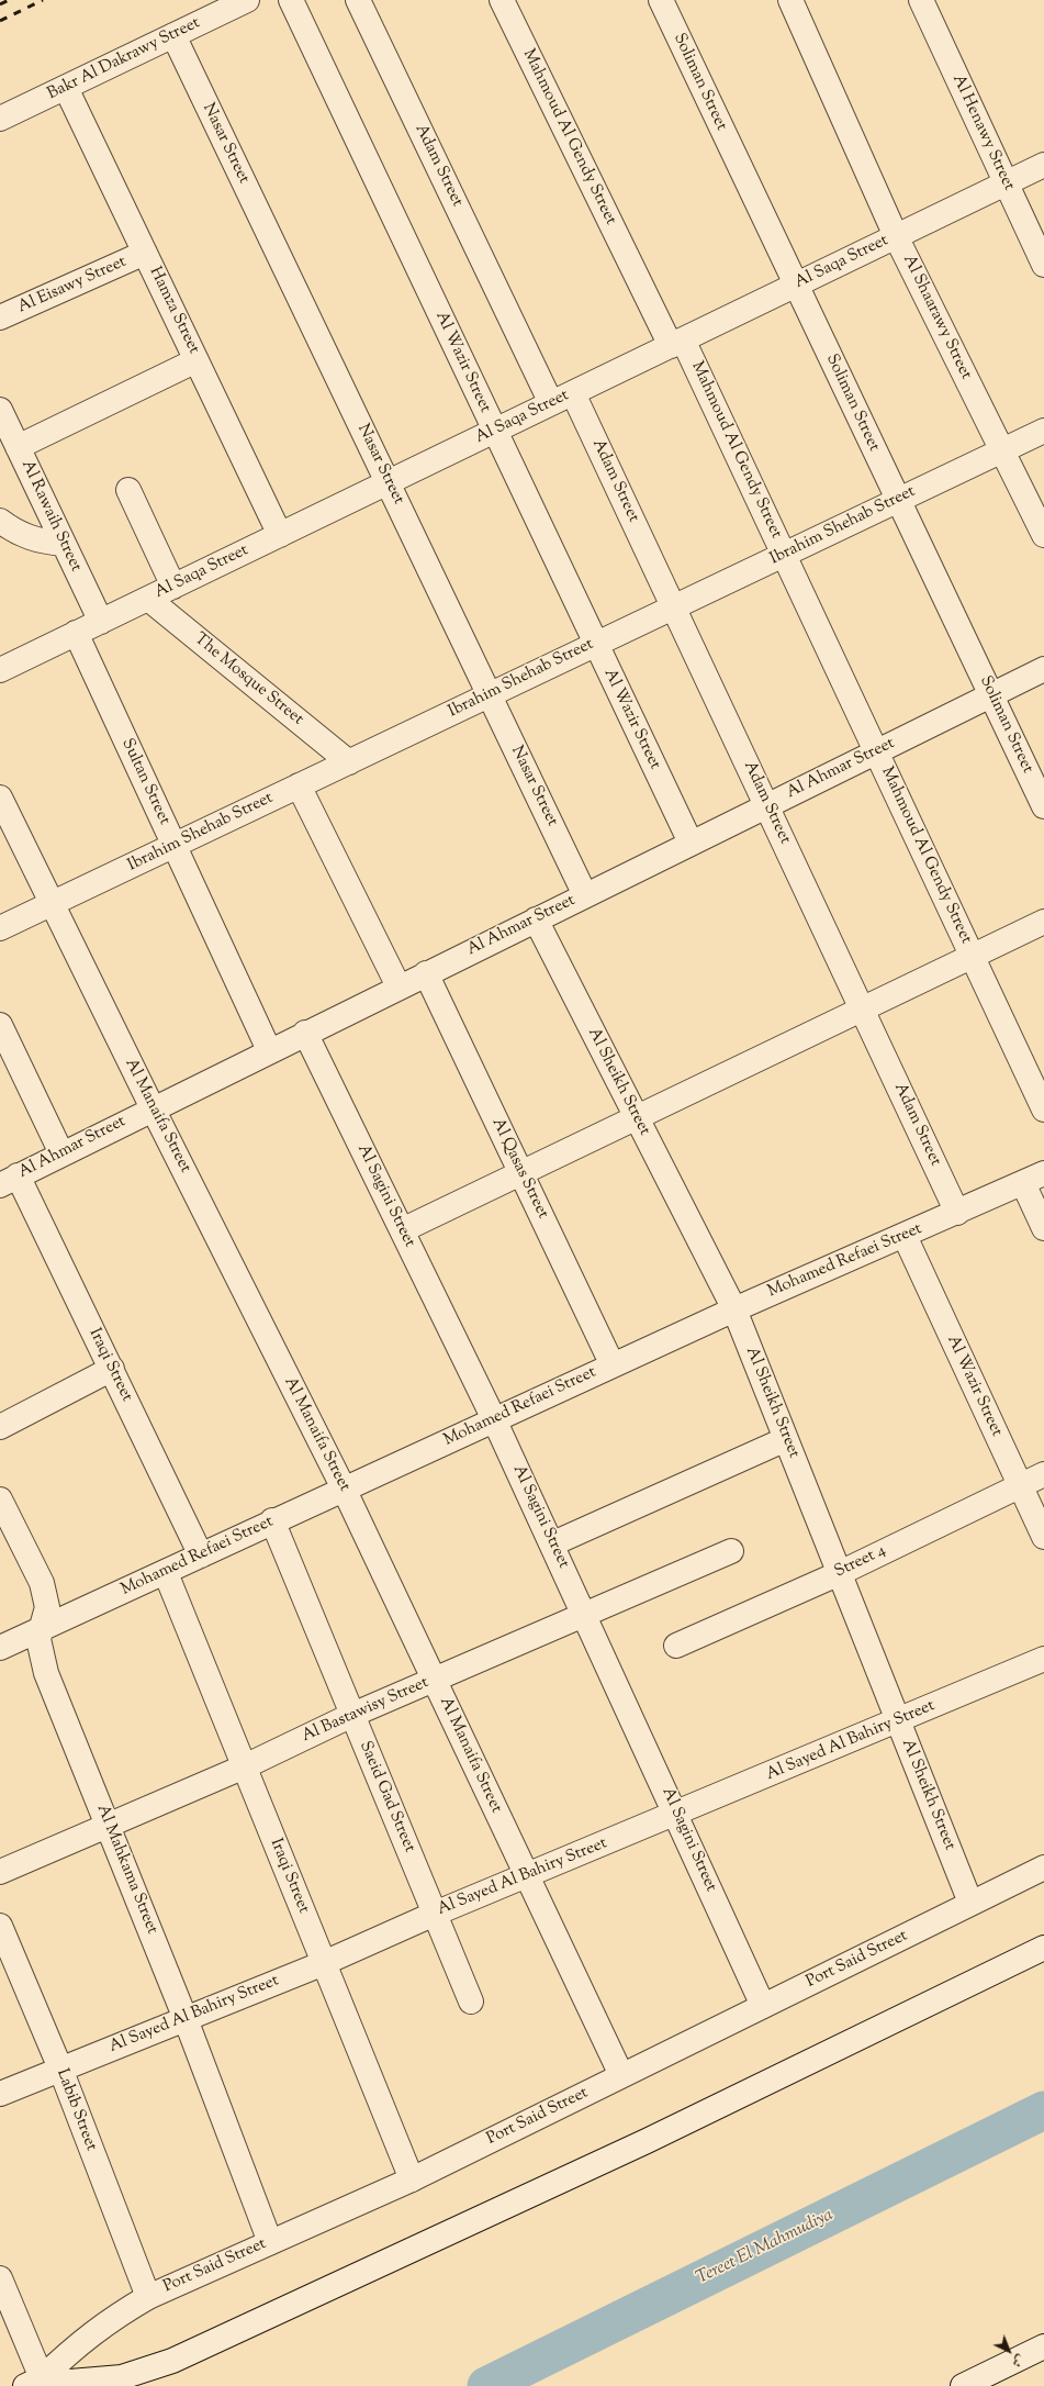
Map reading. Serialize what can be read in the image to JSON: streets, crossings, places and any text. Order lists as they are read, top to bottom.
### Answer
{
  "streets": {
    "street": [
      "Bakr Al Dakrawy Street",
      "Soliman Street",
      "Al Henawy Street",
      "Mahmoud Al Gendy Street",
      "Nasar Street",
      "Adam Street",
      "Al Saqa Street",
      "Al Eisawy Street",
      "Hamza Street",
      "Al Shaarawy Street",
      "Al Wazir Street",
      "Al Rawaih Street",
      "Ibrahim Shehab Street",
      "The Mosque Street",
      "Al Ahmar Street",
      "Sultan Street",
      "Al Sheikh Street",
      "Al Manaifa Street",
      "Al Qasas Street",
      "Al Sagini Street",
      "Mohamed Refaei Street",
      "Iraqi Street",
      "Street 4",
      "Al Bastawisy Street",
      "Al Sayed Al Bahiry Street",
      "Saeid Gad Street",
      "Al Mahkama Street",
      "Port Said Street",
      "Labib Street"
    ]
  },
  "crossings": [
    ["Bakr Al Dakrawy Street", "Nasar Street"],
    ["Bakr Al Dakrawy Street", "Hamza Street"],
    ["Soliman Street", "Al Saqa Street"],
    ["Soliman Street", "Ibrahim Shehab Street"],
    ["Soliman Street", "Al Ahmar Street"],
    ["Al Henawy Street", "Al Saqa Street"],
    ["Mahmoud Al Gendy Street", "Al Saqa Street"],
    ["Mahmoud Al Gendy Street", "Ibrahim Shehab Street"],
    ["Mahmoud Al Gendy Street", "Al Ahmar Street"],
    ["Nasar Street", "Al Saqa Street"],
    ["Nasar Street", "Ibrahim Shehab Street"],
    ["Nasar Street", "Al Ahmar Street"],
    ["Adam Street", "Al Saqa Street"],
    ["Adam Street", "Ibrahim Shehab Street"],
    ["Adam Street", "Al Ahmar Street"],
    ["Adam Street", "Mohamed Refaei Street"],
    ["Al Saqa Street", "Hamza Street"],
    ["Al Saqa Street", "Al Shaarawy Street"],
    ["Al Saqa Street", "Al Wazir Street"],
    ["Al Saqa Street", "Al Rawaih Street"],
    ["Al Saqa Street", "The Mosque Street"],
    ["Al Saqa Street", "Sultan Street"],
    ["Al Eisawy Street", "Hamza Street"],
    ["Al Shaarawy Street", "Ibrahim Shehab Street"],
    ["Al Wazir Street", "Ibrahim Shehab Street"],
    ["Al Wazir Street", "Al Ahmar Street"],
    ["Al Wazir Street", "Mohamed Refaei Street"],
    ["Al Wazir Street", "Street 4"],
    ["Ibrahim Shehab Street", "The Mosque Street"],
    ["Ibrahim Shehab Street", "Sultan Street"],
    ["Ibrahim Shehab Street", "Al Manaifa Street"],
    ["Al Ahmar Street", "Sultan Street"],
    ["Al Ahmar Street", "Al Sheikh Street"],
    ["Al Ahmar Street", "Al Manaifa Street"],
    ["Al Ahmar Street", "Al Qasas Street"],
    ["Al Ahmar Street", "Al Sagini Street"],
    ["Al Ahmar Street", "Iraqi Street"],
    ["Al Sheikh Street", "Mohamed Refaei Street"],
    ["Al Sheikh Street", "Street 4"],
    ["Al Sheikh Street", "Al Sayed Al Bahiry Street"],
    ["Al Sheikh Street", "Port Said Street"],
    ["Al Manaifa Street", "Mohamed Refaei Street"],
    ["Al Manaifa Street", "Al Bastawisy Street"],
    ["Al Manaifa Street", "Al Sayed Al Bahiry Street"],
    ["Al Manaifa Street", "Port Said Street"],
    ["Al Qasas Street", "Mohamed Refaei Street"],
    ["Al Sagini Street", "Mohamed Refaei Street"],
    ["Al Sagini Street", "Al Bastawisy Street"],
    ["Al Sagini Street", "Al Sayed Al Bahiry Street"],
    ["Al Sagini Street", "Port Said Street"],
    ["Mohamed Refaei Street", "Iraqi Street"],
    ["Mohamed Refaei Street", "Saeid Gad Street"],
    ["Mohamed Refaei Street", "Al Mahkama Street"],
    ["Iraqi Street", "Al Bastawisy Street"],
    ["Iraqi Street", "Al Sayed Al Bahiry Street"],
    ["Iraqi Street", "Port Said Street"],
    ["Al Bastawisy Street", "Saeid Gad Street"],
    ["Al Bastawisy Street", "Al Mahkama Street"],
    ["Al Sayed Al Bahiry Street", "Saeid Gad Street"],
    ["Al Sayed Al Bahiry Street", "Al Mahkama Street"],
    ["Al Sayed Al Bahiry Street", "Labib Street"],
    ["Al Mahkama Street", "Port Said Street"],
    ["Port Said Street", "Labib Street"]
  ],
  "water": ["Tereet El Mahmudiya"],
  "north": "bottom right"
}
